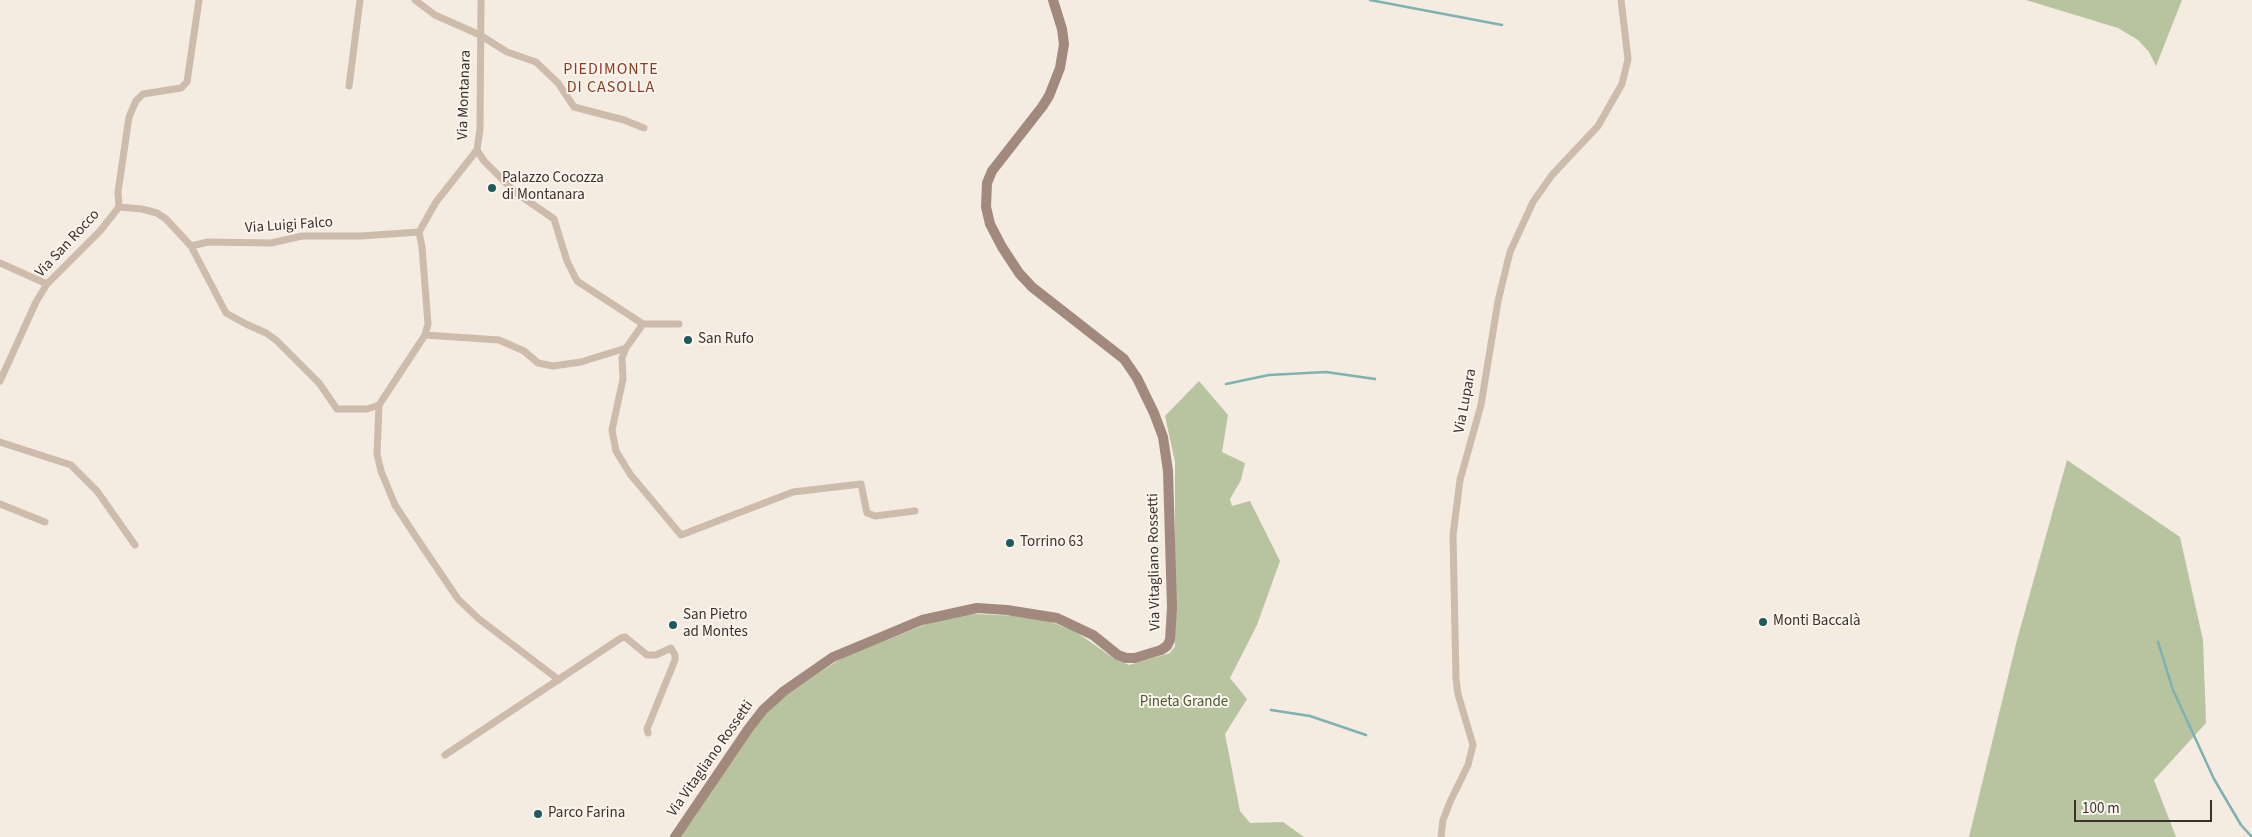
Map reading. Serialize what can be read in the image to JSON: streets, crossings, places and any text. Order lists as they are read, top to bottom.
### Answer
{
  "streets": {
    "street": [
      "Via Montanara",
      "Via Luigi Falco",
      "Via San Rocco",
      "Via Lupara",
      "Via Vitagliano Rossetti"
    ]
  },
  "crossings": [
    ["Via Montanara", "Via Luigi Falco"]
  ],
  "districts": ["PIEDIMONTE DI CASOLLA"],
  "parks": ["Pineta Grande"],
  "places": [
    "Palazzo Cocozza di Montanara",
    "San Rufo",
    "Torrino 63",
    "Monti Baccalà",
    "San Pietro ad Montes",
    "Parco Farina"
  ],
  "scale_bar": "100 m"
}
